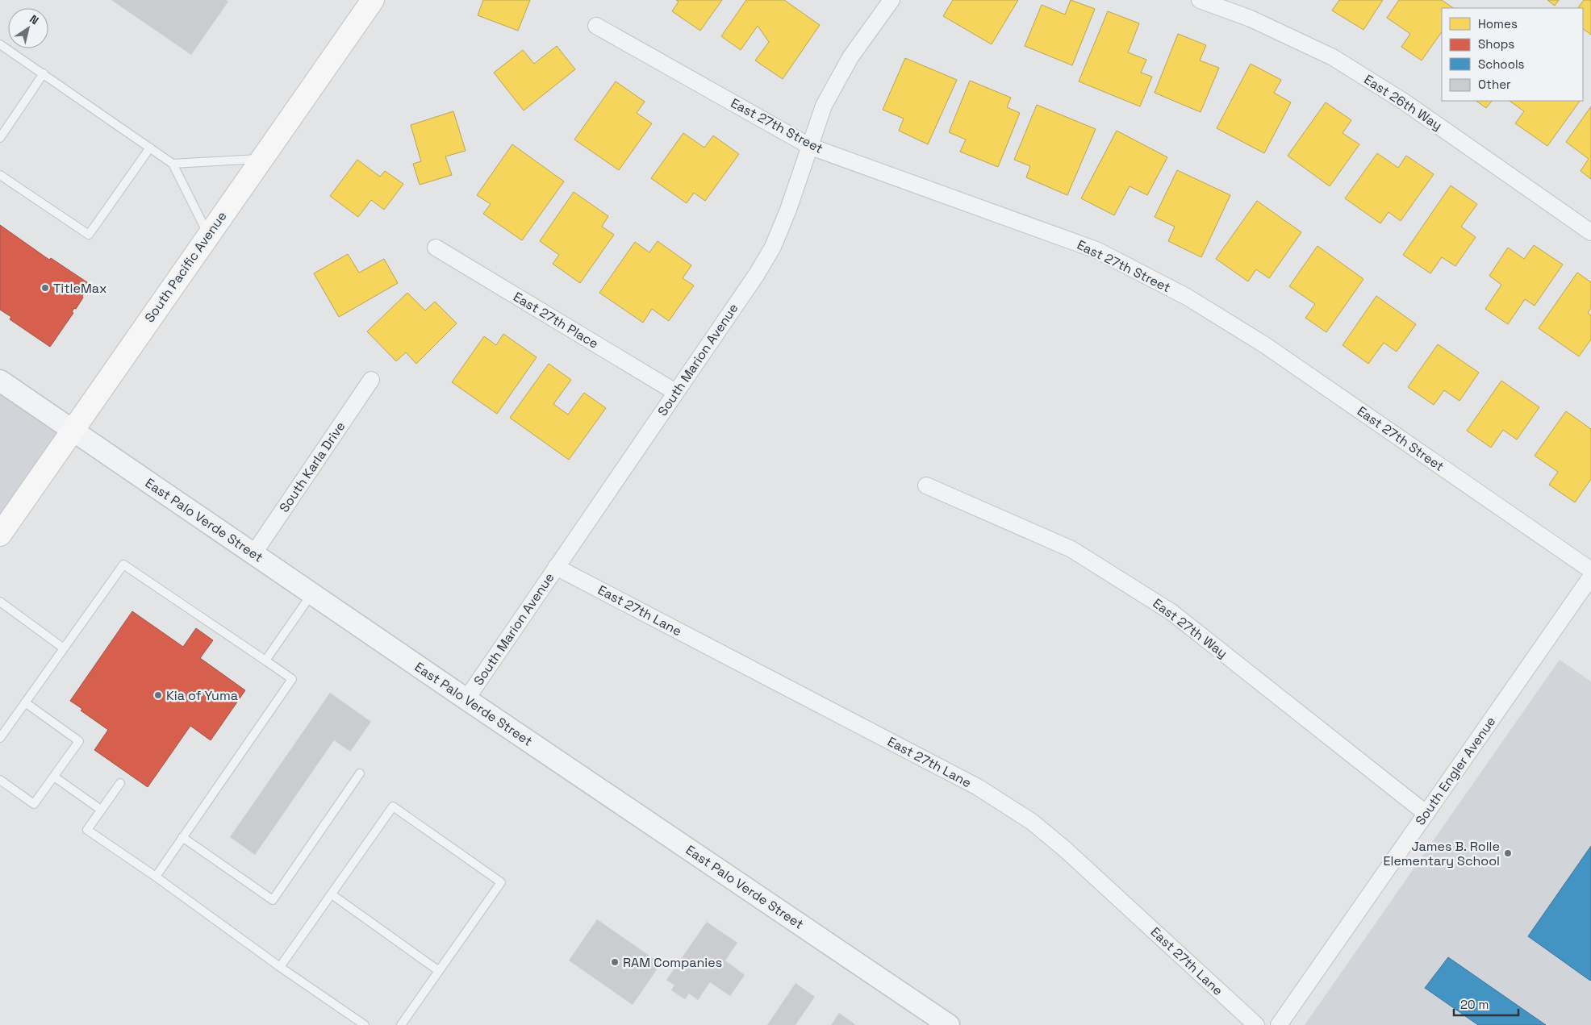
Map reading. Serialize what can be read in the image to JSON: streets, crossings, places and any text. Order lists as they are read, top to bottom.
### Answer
{
  "streets": {
    "main road": ["South Pacific Avenue"],
    "street": [
      "East 26th Way",
      "East 27th Street",
      "East 27th Place",
      "South Marion Avenue",
      "South Karla Drive",
      "East Palo Verde Street",
      "East 27th Lane",
      "East 27th Way",
      "South Engler Avenue"
    ]
  },
  "crossings": [
    ["East 27th Street", "South Marion Avenue"],
    ["South Pacific Avenue", "East Palo Verde Street"],
    ["East 27th Place", "South Marion Avenue"],
    ["South Marion Avenue", "East Palo Verde Street"],
    ["South Marion Avenue", "East 27th Lane"],
    ["South Karla Drive", "East Palo Verde Street"],
    ["East 27th Way", "South Engler Avenue"]
  ],
  "places": [
    "TitleMax",
    "Kia of Yuma",
    "James B. Rolle Elementary School",
    "RAM Companies"
  ],
  "legend": [
    "Homes",
    "Shops",
    "Schools",
    "Other"
  ],
  "scale_bar": "20 m",
  "north": "top right"
}
